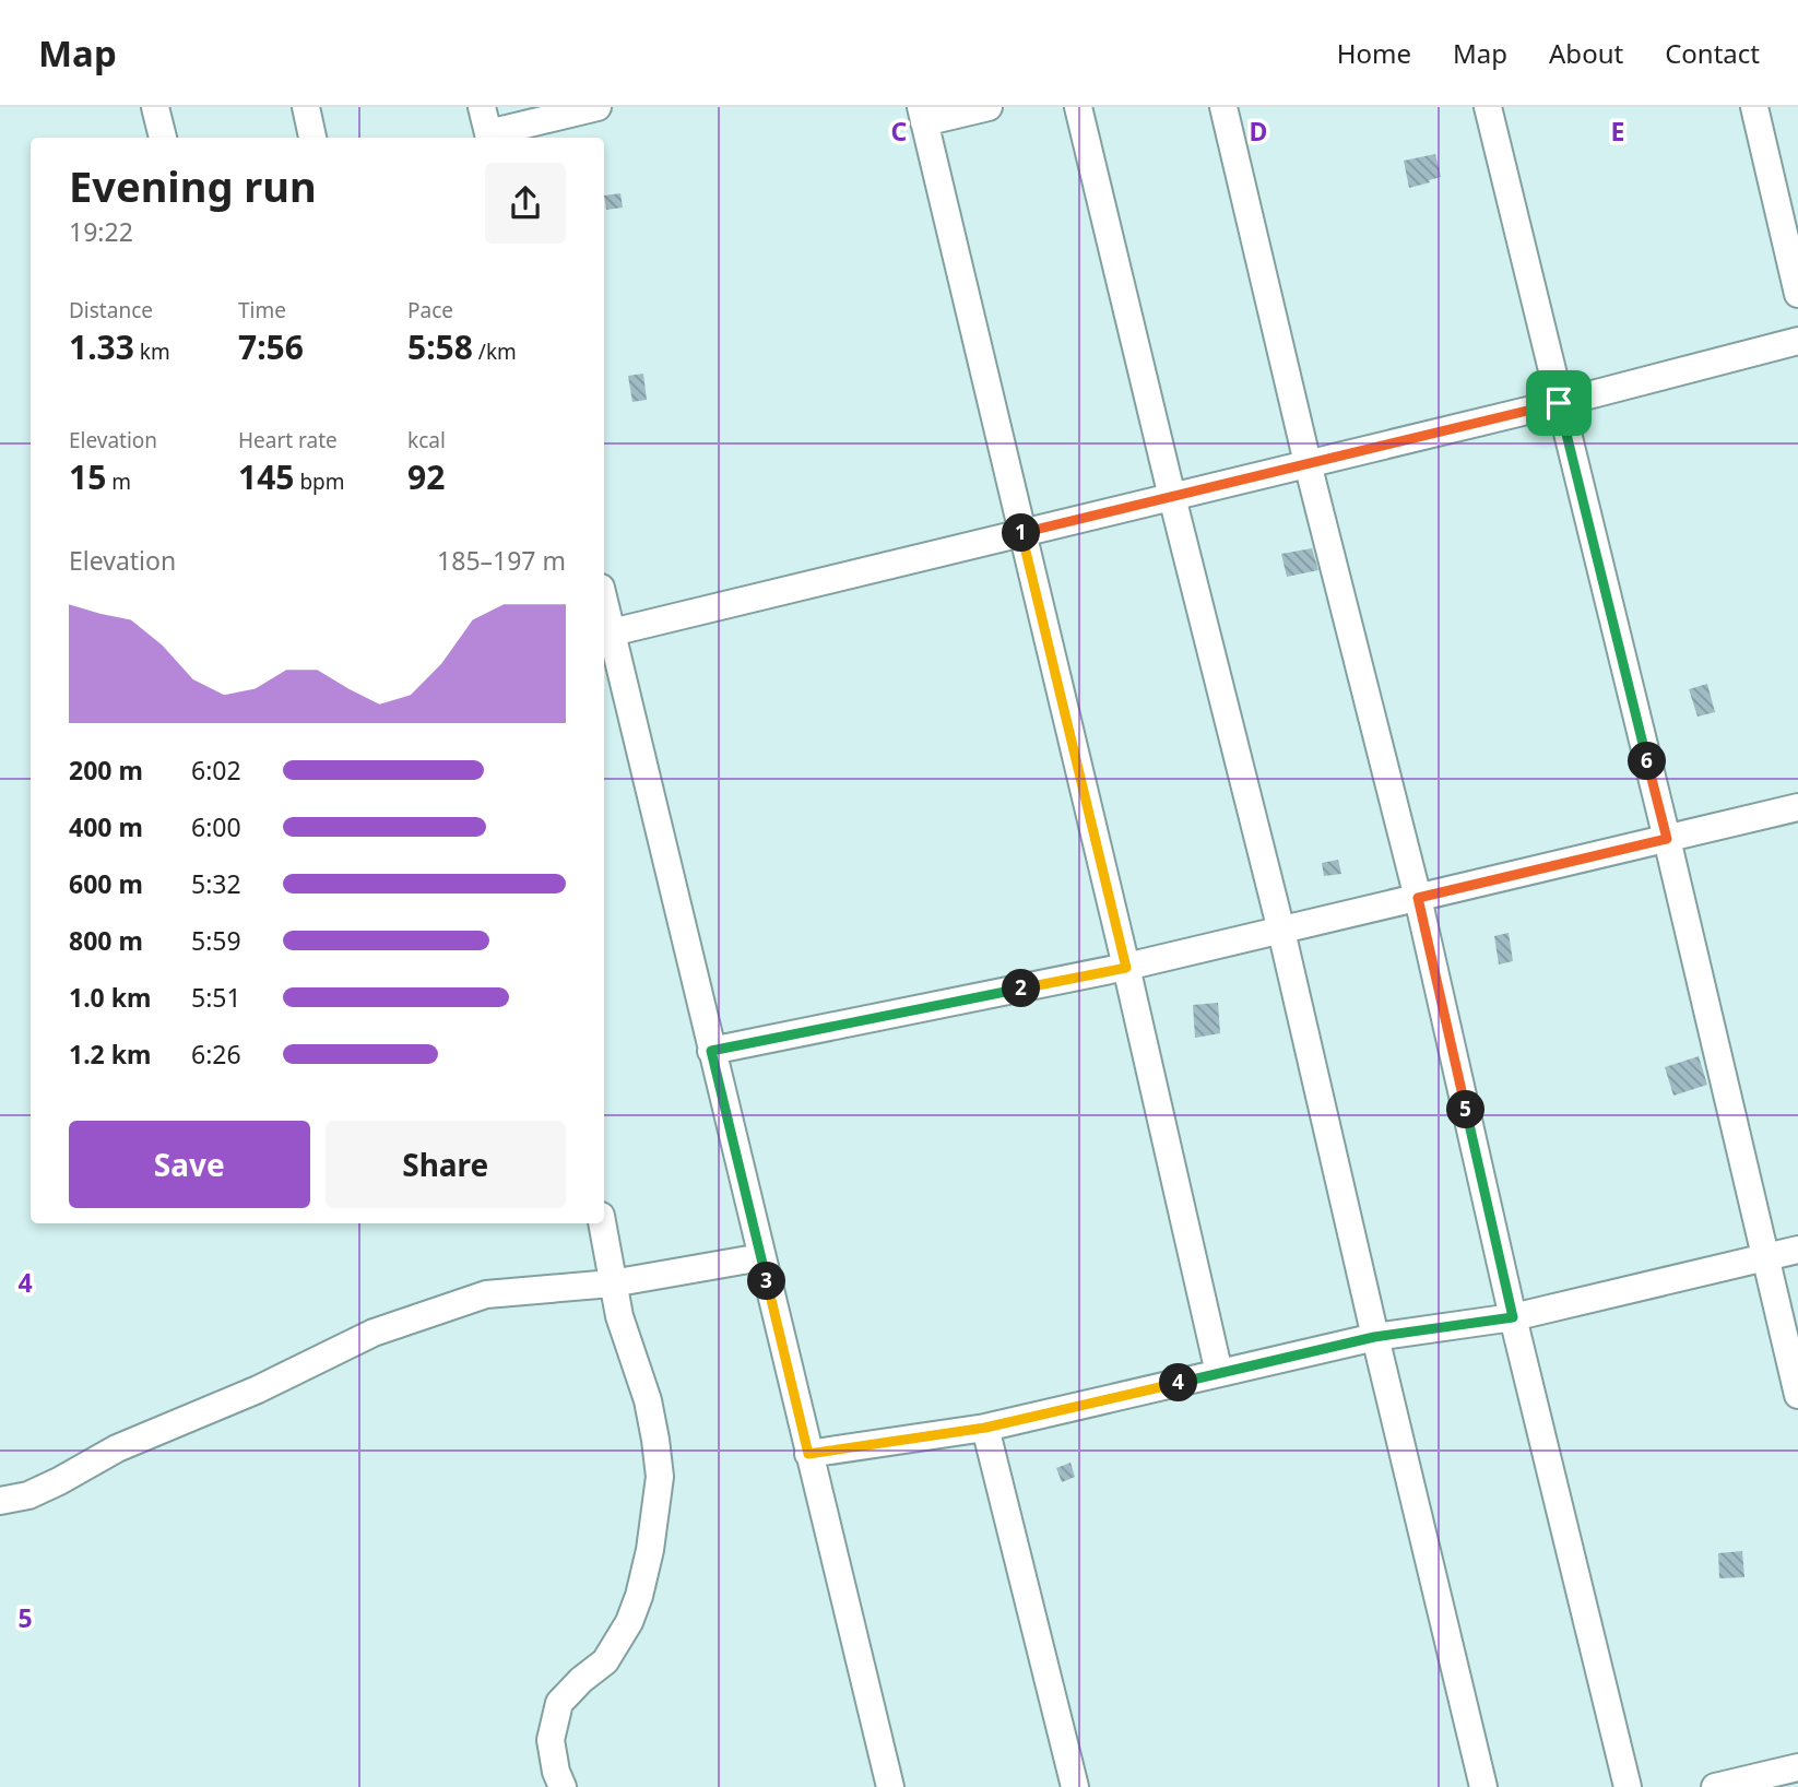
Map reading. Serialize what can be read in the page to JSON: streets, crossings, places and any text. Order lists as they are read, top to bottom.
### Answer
{
  "page": {
    "header": "Map",
    "nav": [
      "Home",
      "Map",
      "About",
      "Contact"
    ],
    "heading": ["Evening run", "19:22"],
    "stats": [
      ["Distance", "1.33 km"],
      ["Time", "7:56"],
      ["Pace", "5:58 /km"],
      ["Elevation", "15 m"],
      ["Heart rate", "145 bpm"],
      ["kcal", "92"]
    ],
    "pins": [
      "1",
      "6",
      "2",
      "5",
      "3",
      "4"
    ],
    "chart": ["Elevation", "185–197 m"],
    "list": [
      {
        "name": "200 m",
        "note": "6:02"
      },
      {
        "name": "400 m",
        "note": "6:00"
      },
      {
        "name": "600 m",
        "note": "5:32"
      },
      {
        "name": "800 m",
        "note": "5:59"
      },
      {
        "name": "1.0 km",
        "note": "5:51"
      },
      {
        "name": "1.2 km",
        "note": "6:26"
      }
    ],
    "buttons": ["Save", "Share"]
  },
  "grid": {
    "columns": ["C", "D", "E"],
    "rows": ["4", "5"]
  }
}
